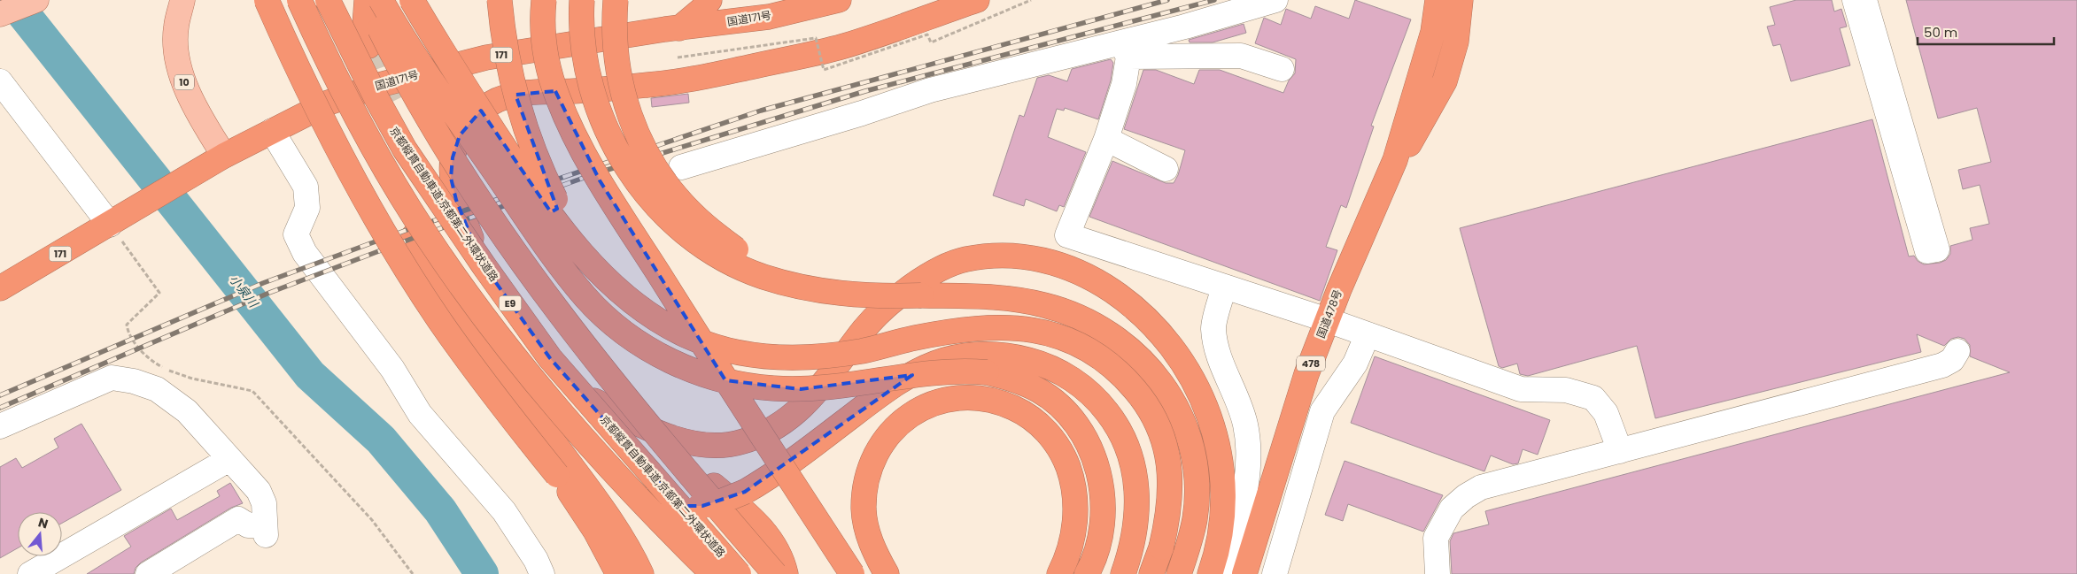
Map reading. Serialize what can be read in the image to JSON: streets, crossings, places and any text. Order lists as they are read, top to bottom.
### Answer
{
  "streets": {
    "highway": [
      "国道171号",
      "171",
      "京都縦貫自動車道;京都第二外環状道路",
      "E9",
      "国道478号",
      "478"
    ],
    "main road": ["10"]
  },
  "crossings": [
    ["国道171号", "10"]
  ],
  "water": ["小泉川"],
  "scale_bar": "50 m",
  "north": "top"
}
